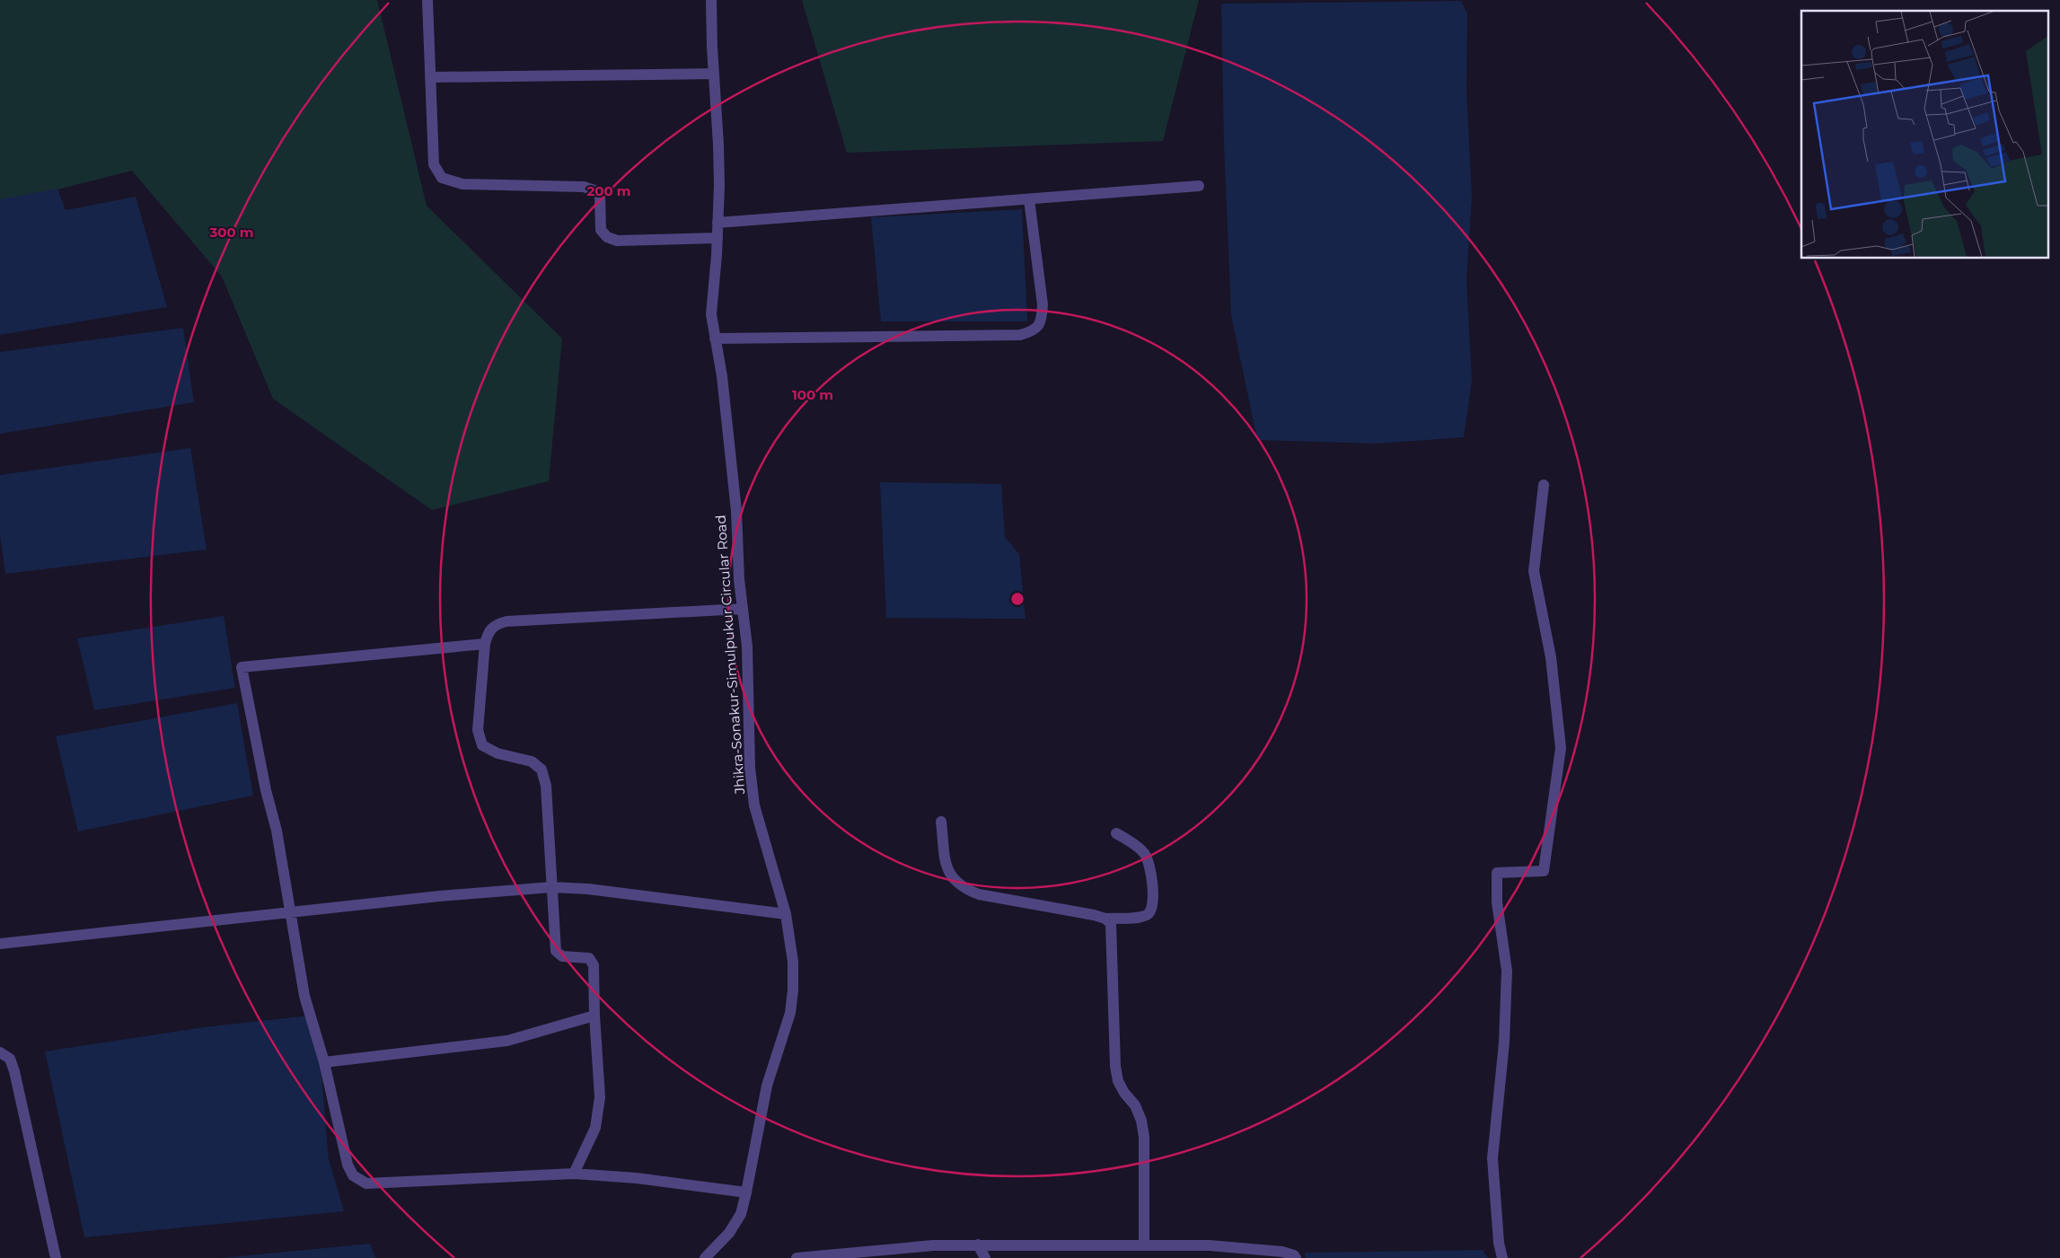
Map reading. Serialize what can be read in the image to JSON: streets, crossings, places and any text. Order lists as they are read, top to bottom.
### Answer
{
  "streets": {
    "street": ["Jhikra-Sonakur-Simulpukur Circular Road"]
  },
  "rings": ["200 m", "300 m", "100 m"]
}
